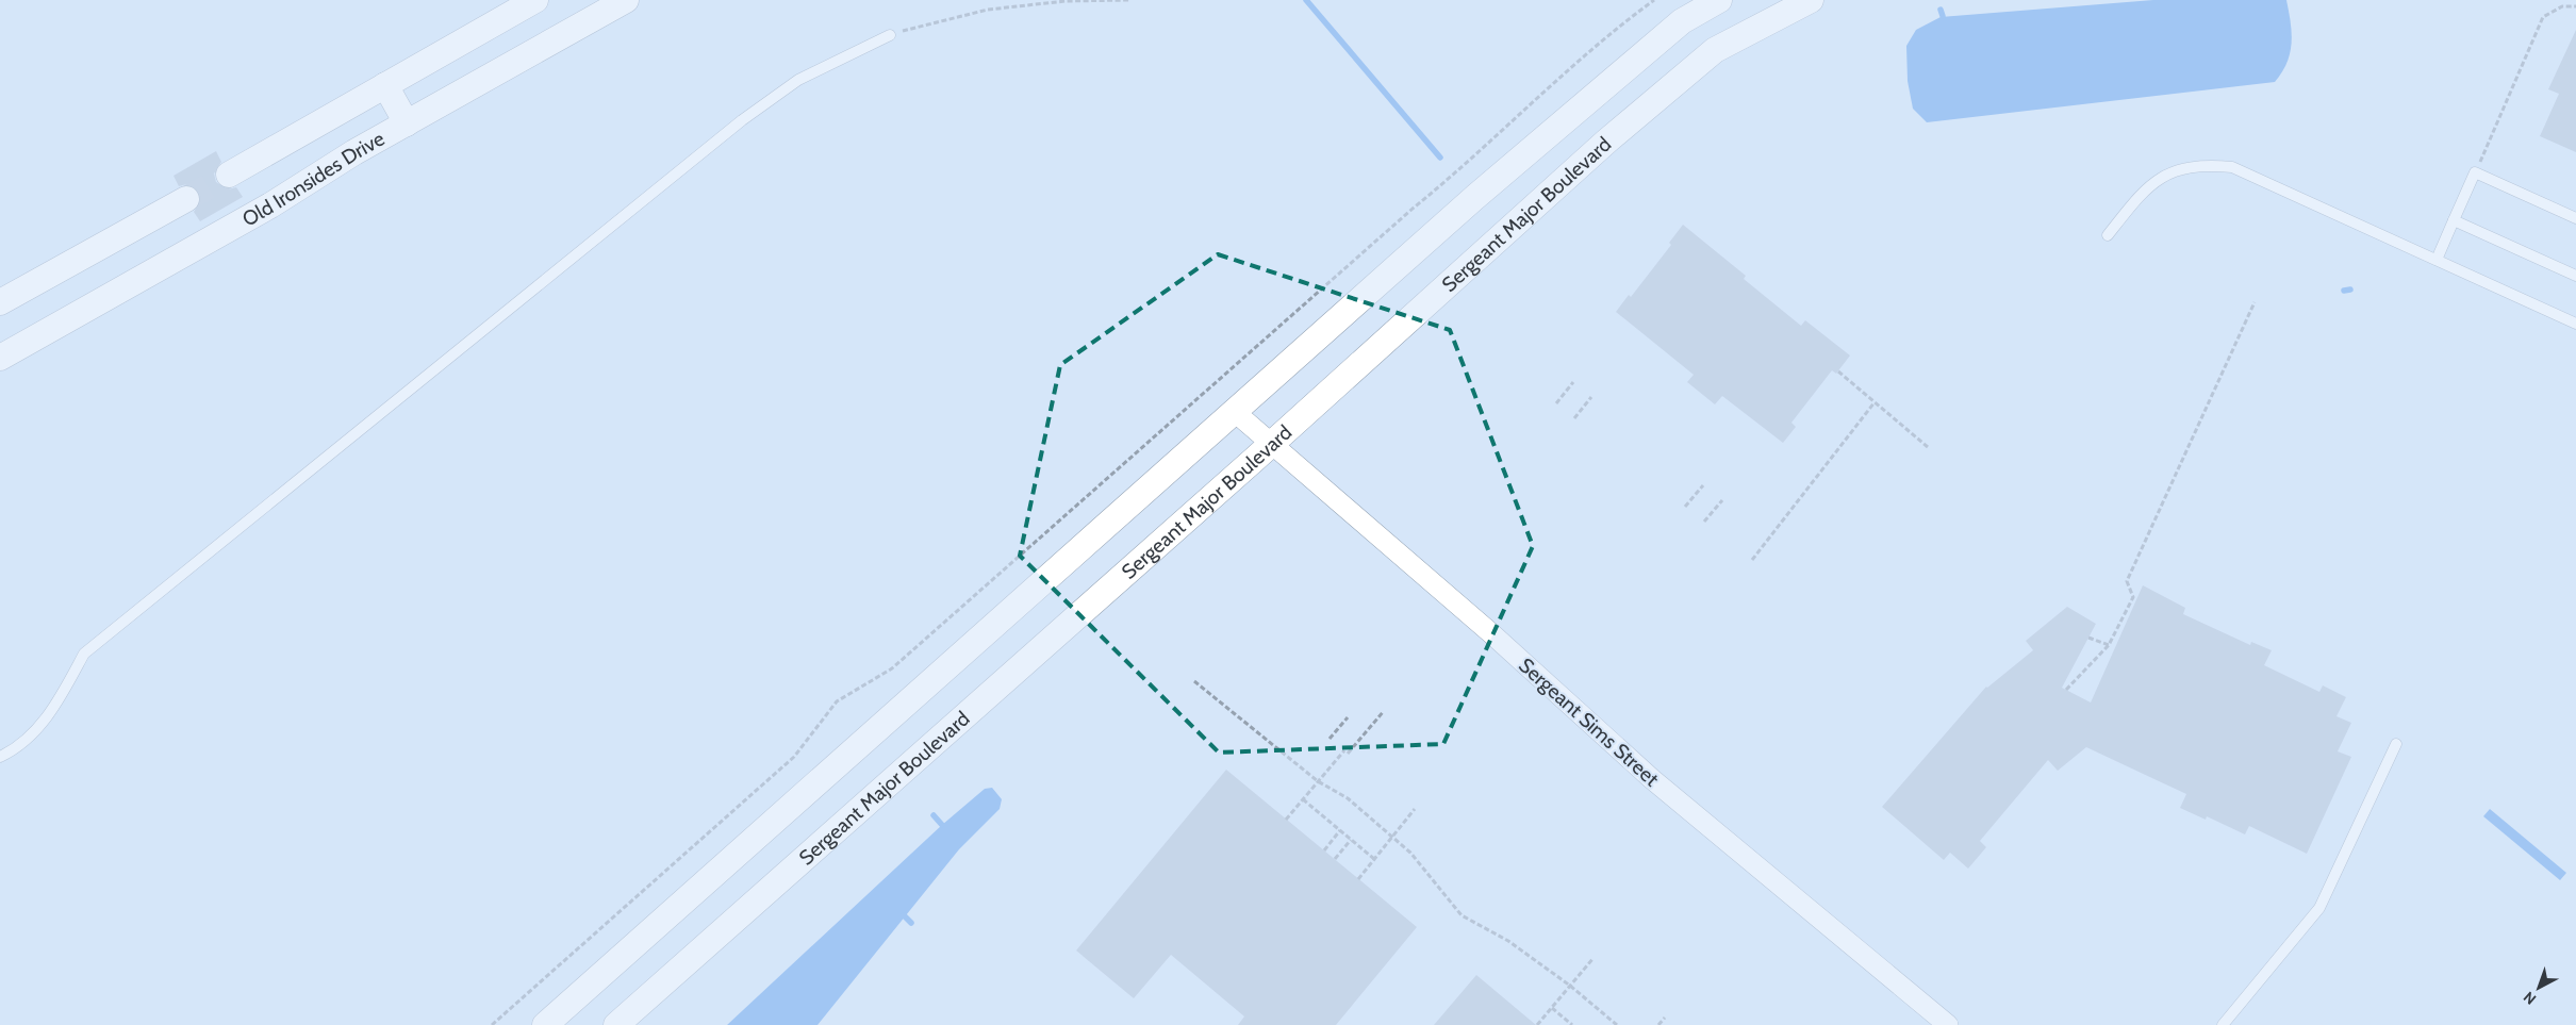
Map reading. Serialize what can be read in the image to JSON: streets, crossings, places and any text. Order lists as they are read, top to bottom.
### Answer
{
  "streets": {
    "street": ["Old Ironsides Drive", "Sergeant Major Boulevard", "Sergeant Sims Street"]
  },
  "crossings": [
    ["Sergeant Major Boulevard", "Sergeant Sims Street"]
  ],
  "north": "bottom left"
}
